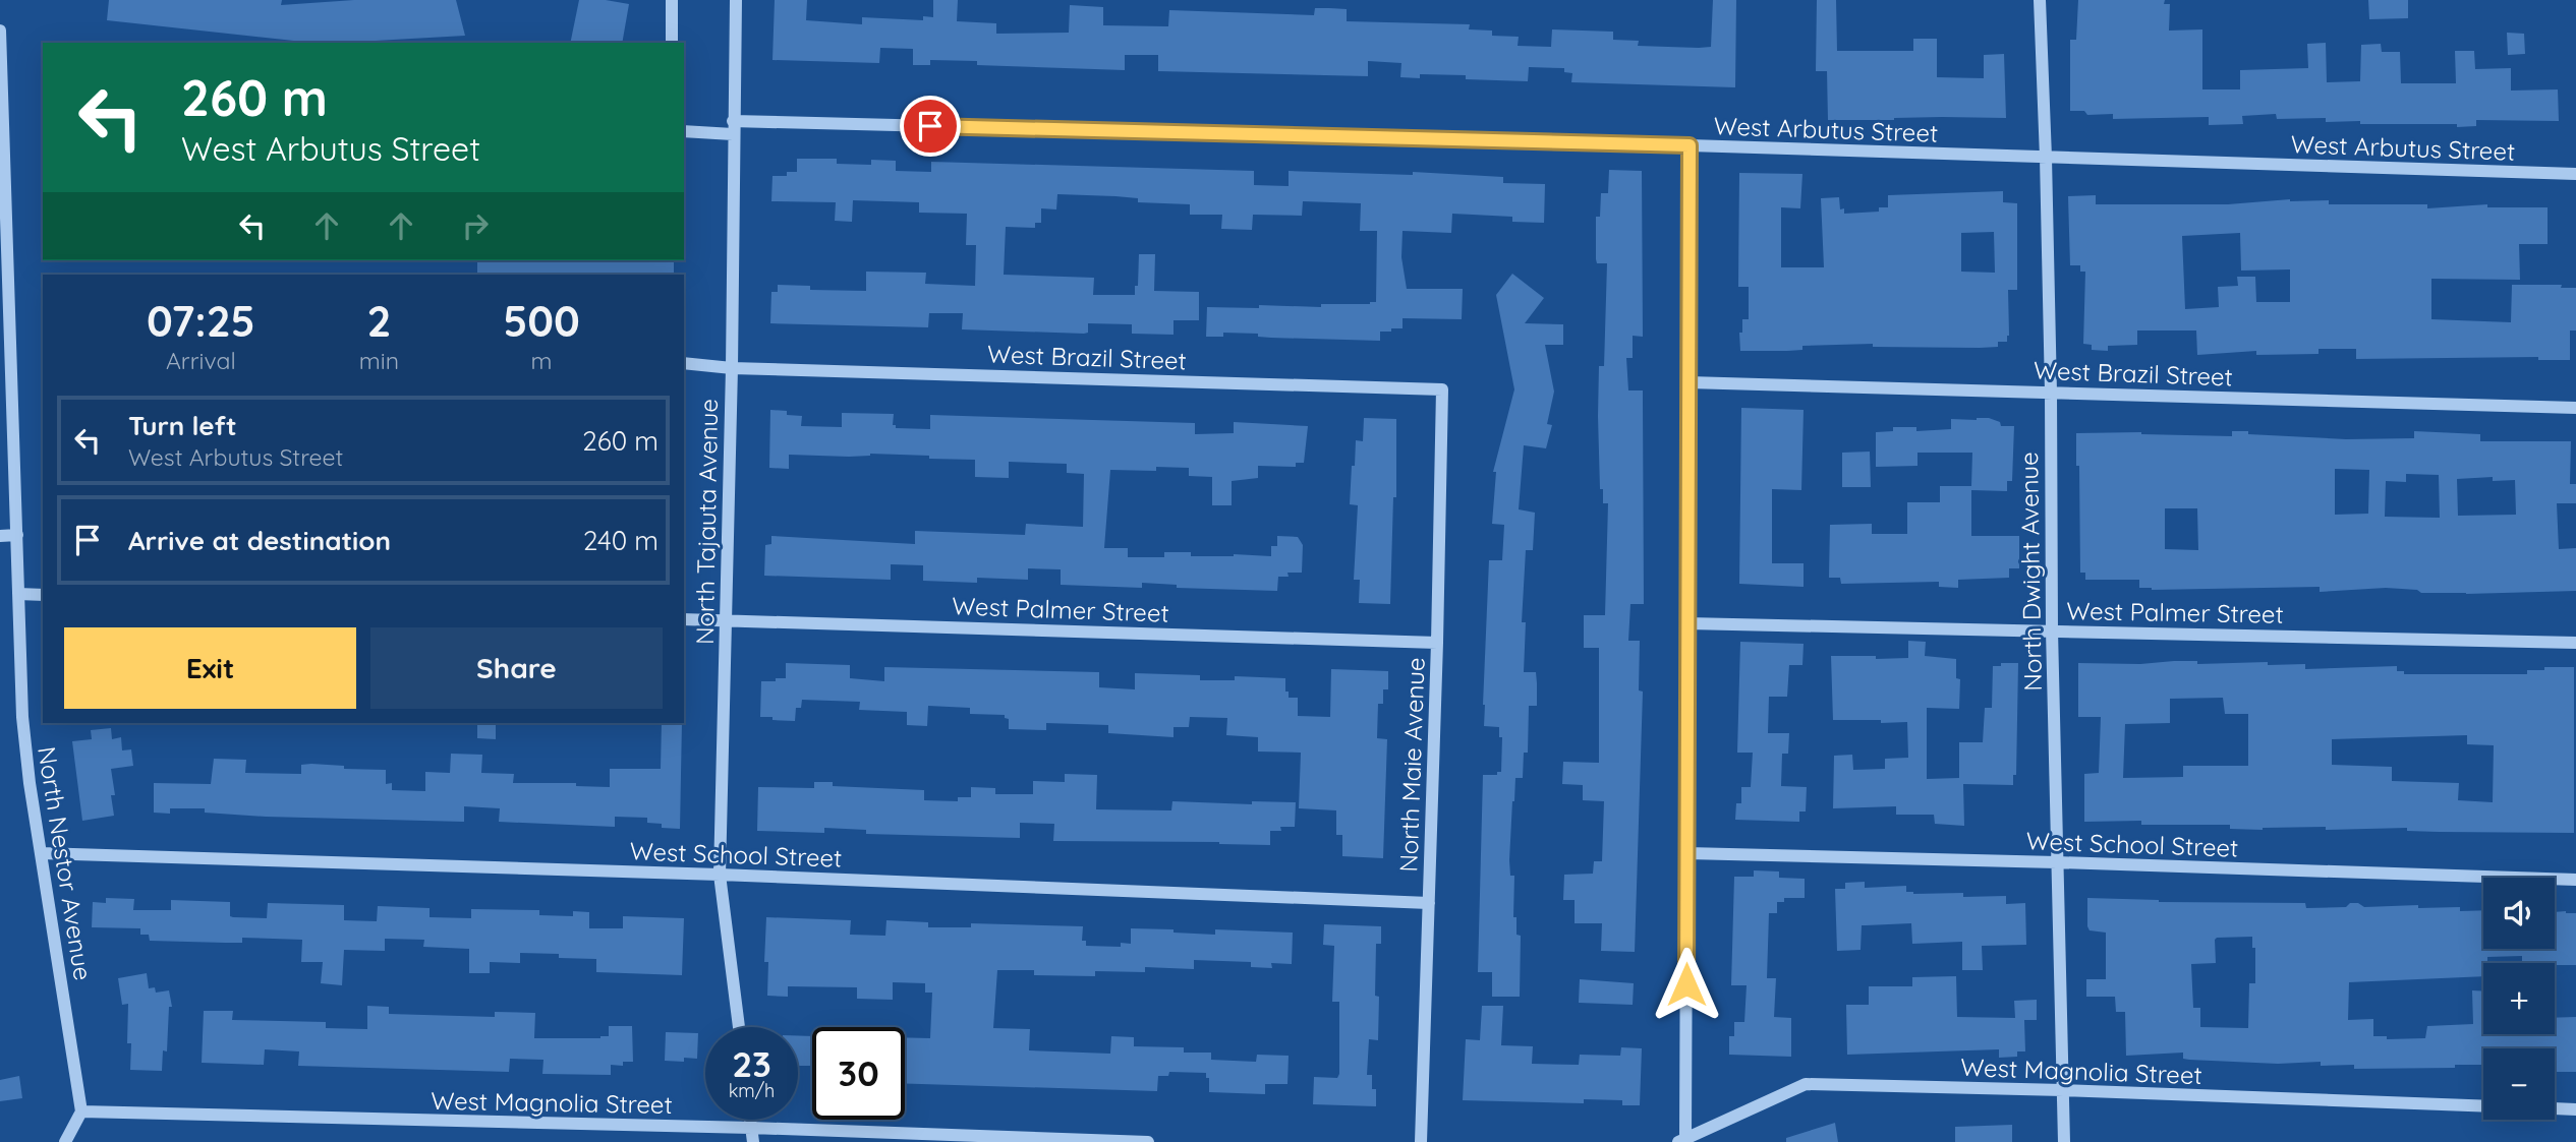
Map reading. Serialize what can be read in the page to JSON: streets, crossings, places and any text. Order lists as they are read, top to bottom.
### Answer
{
  "streets": {
    "street": [
      "West Arbutus Street",
      "West Brazil Street",
      "North Tajauta Avenue",
      "North Dwight Avenue",
      "West Palmer Street",
      "North Maie Avenue",
      "West School Street",
      "North Nestor Avenue",
      "West Magnolia Street"
    ]
  },
  "crossings": [
    ["West Arbutus Street", "North Tajauta Avenue"],
    ["West Arbutus Street", "North Dwight Avenue"],
    ["West Brazil Street", "North Tajauta Avenue"],
    ["West Brazil Street", "North Dwight Avenue"],
    ["West Brazil Street", "North Maie Avenue"],
    ["North Tajauta Avenue", "West Palmer Street"],
    ["North Tajauta Avenue", "West School Street"],
    ["North Dwight Avenue", "West Palmer Street"],
    ["North Dwight Avenue", "West School Street"],
    ["North Dwight Avenue", "West Magnolia Street"],
    ["West Palmer Street", "North Maie Avenue"],
    ["North Maie Avenue", "West School Street"],
    ["West School Street", "North Nestor Avenue"],
    ["North Nestor Avenue", "West Magnolia Street"]
  ],
  "page": {
    "turn": ["260 m", "West Arbutus Street"],
    "eta": [
      "07:25",
      "Arrival",
      "2",
      "min",
      "500",
      "m"
    ],
    "list": [
      {
        "name": "Turn left",
        "note": "West Arbutus Street",
        "value": "260 m"
      },
      {
        "name": "Arrive at destination",
        "value": "240 m"
      }
    ],
    "buttons": ["Exit", "Share"],
    "map_buttons": ["+", "−"],
    "speed": "23 km/h",
    "limit": "30"
  }
}
